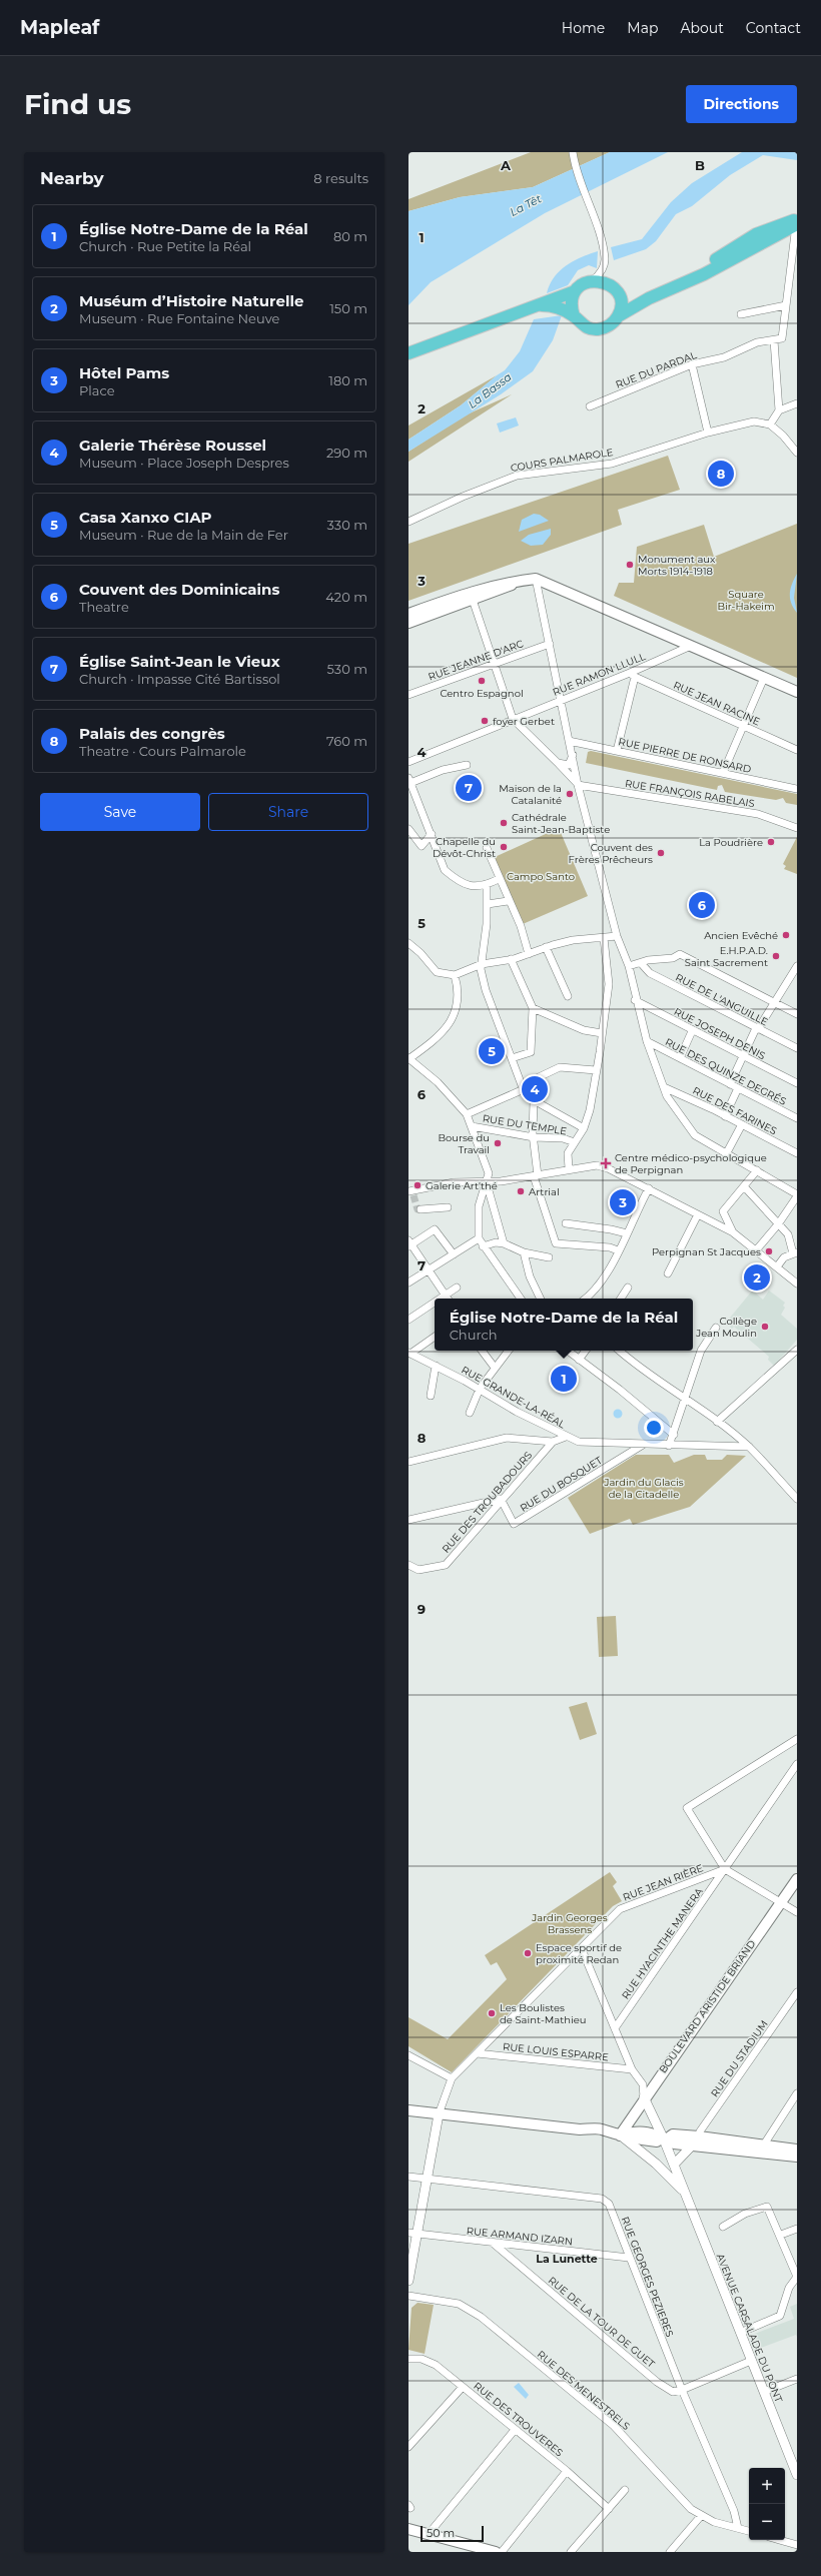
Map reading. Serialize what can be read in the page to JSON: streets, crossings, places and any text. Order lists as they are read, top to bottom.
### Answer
{
  "streets": {
    "main road": ["BOULEVARD ARISTIDE BRIAND"],
    "street": [
      "RUE DU PARDAL",
      "COURS PALMAROLE",
      "RUE JEANNE D'ARC",
      "RUE RAMON LLULL",
      "RUE JEAN RACINE",
      "RUE PIERRE DE RONSARD",
      "RUE FRANÇOIS RABELAIS",
      "RUE DE L'ANGUILLE",
      "RUE JOSEPH DENIS",
      "RUE DES QUINZE DEGRÉS",
      "RUE DES FARINES",
      "RUE DU TEMPLE",
      "RUE GRANDE-LA-RÉAL",
      "RUE DU BOSQUET",
      "RUE DES TROUBADOURS",
      "RUE JEAN RIÈRE",
      "RUE HYACINTHE MANERA",
      "RUE LOUIS ESPARRE",
      "RUE DU STADIUM",
      "RUE ARMAND IZARN",
      "RUE GEORGES PEZIERES",
      "RUE DE LA TOUR DE GUET",
      "AVENUE CARSALADE DU PONT",
      "RUE DES MENESTRELS",
      "RUE DES TROUVERES"
    ]
  },
  "crossings": [
    ["RUE RAMON LLULL", "RUE JEAN RACINE"],
    ["RUE GRANDE-LA-RÉAL", "RUE DU BOSQUET"],
    ["RUE DU BOSQUET", "RUE DES TROUBADOURS"],
    ["RUE JEAN RIÈRE", "RUE HYACINTHE MANERA"],
    ["RUE JEAN RIÈRE", "RUE LOUIS ESPARRE"],
    ["BOULEVARD ARISTIDE BRIAND", "AVENUE CARSALADE DU PONT"],
    ["RUE ARMAND IZARN", "RUE GEORGES PEZIERES"],
    ["RUE ARMAND IZARN", "RUE DE LA TOUR DE GUET"],
    ["RUE GEORGES PEZIERES", "RUE DE LA TOUR DE GUET"],
    ["RUE GEORGES PEZIERES", "RUE DES MENESTRELS"]
  ],
  "districts": ["La Lunette"],
  "water": ["La Têt", "La Bassa"],
  "parks": [
    "Square Bir-Hakeim",
    "Campo Santo",
    "Jardin du Glacis de la Citadelle",
    "Jardin Georges Brassens"
  ],
  "places": {
    "other": [
      "Monument aux Morts 1914-1918",
      "Centro Espagnol",
      "foyer Gerbet",
      "Maison de la Catalanité",
      "Cathédrale Saint-Jean-Baptiste",
      "La Poudrière",
      "Chapelle du Dévôt-Christ",
      "Couvent des Frères Prêcheurs",
      "Ancien Evêché",
      "E.H.P.A.D. Saint Sacrement",
      "Bourse du Travail",
      "Galerie Art'thé",
      "Artrial",
      "Perpignan St Jacques",
      "Collège Jean Moulin",
      "Espace sportif de proximité Redan",
      "Les Boulistes de Saint-Mathieu"
    ],
    "health": ["Centre médico-psychologique de Perpignan"]
  },
  "scale_bar": "50 m",
  "page": {
    "header": "Mapleaf",
    "nav": [
      "Home",
      "Map",
      "About",
      "Contact"
    ],
    "buttons": [
      "Directions",
      ["Save", "Share"]
    ],
    "title": "Find us",
    "heading": ["Nearby", "8 results"],
    "list": [
      {
        "mark": "1",
        "name": "Église Notre-Dame de la Réal",
        "note": "Church · Rue Petite la Réal",
        "value": "80 m"
      },
      {
        "mark": "2",
        "name": "Muséum d’Histoire Naturelle",
        "note": "Museum · Rue Fontaine Neuve",
        "value": "150 m"
      },
      {
        "mark": "3",
        "name": "Hôtel Pams",
        "note": "Place",
        "value": "180 m"
      },
      {
        "mark": "4",
        "name": "Galerie Thérèse Roussel",
        "note": "Museum · Place Joseph Despres",
        "value": "290 m"
      },
      {
        "mark": "5",
        "name": "Casa Xanxo CIAP",
        "note": "Museum · Rue de la Main de Fer",
        "value": "330 m"
      },
      {
        "mark": "6",
        "name": "Couvent des Dominicains",
        "note": "Theatre",
        "value": "420 m"
      },
      {
        "mark": "7",
        "name": "Église Saint-Jean le Vieux",
        "note": "Church · Impasse Cité Bartissol",
        "value": "530 m"
      },
      {
        "mark": "8",
        "name": "Palais des congrès",
        "note": "Theatre · Cours Palmarole",
        "value": "760 m"
      }
    ],
    "pins": [
      "8",
      "7",
      "6",
      "5",
      "4",
      "3",
      "2",
      "1"
    ],
    "popup": ["Église Notre-Dame de la Réal", "Church"],
    "map_buttons": ["+", "−"],
    "scale": "50 m"
  },
  "grid": {
    "columns": ["A", "B"],
    "rows": [
      "1",
      "2",
      "3",
      "4",
      "5",
      "6",
      "7",
      "8",
      "9"
    ]
  }
}
